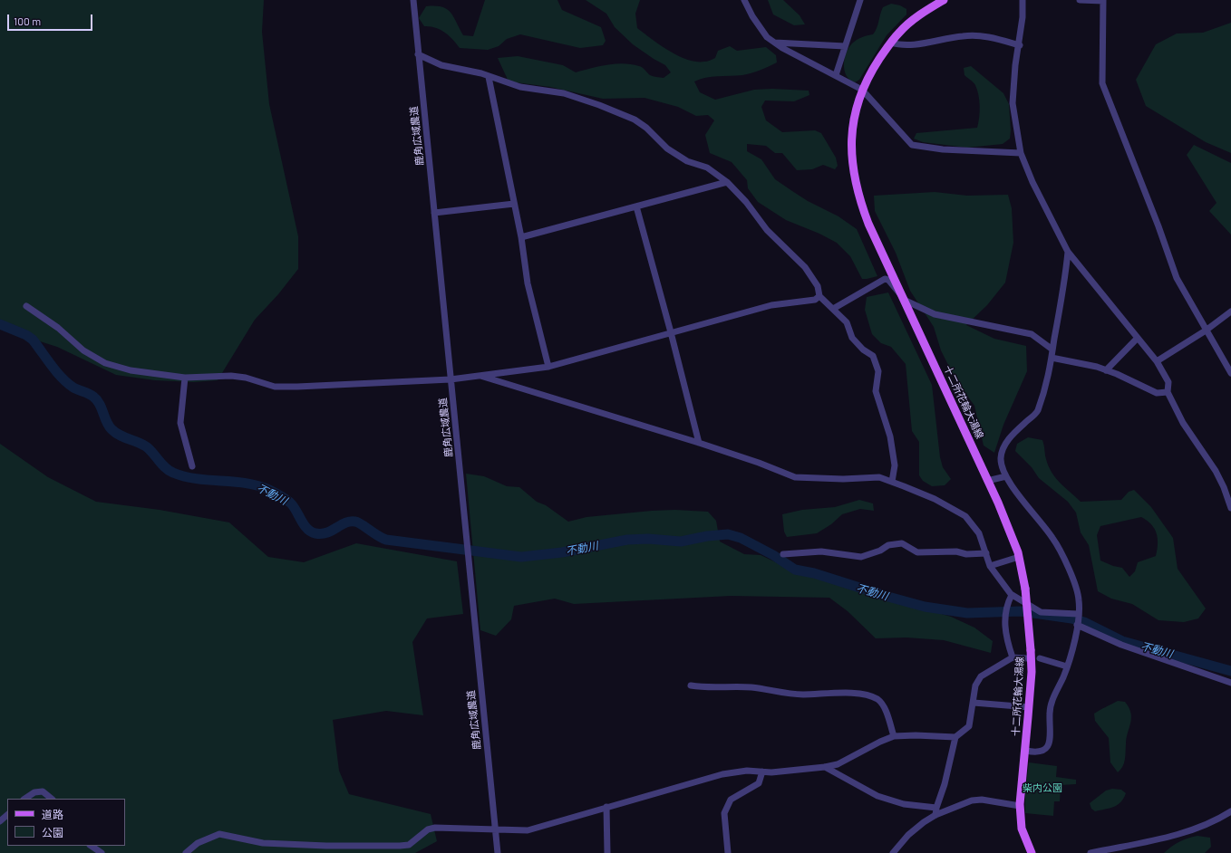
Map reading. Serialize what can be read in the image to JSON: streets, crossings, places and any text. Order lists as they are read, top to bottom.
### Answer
{
  "streets": {
    "main road": ["十二所花輪大湯線"],
    "street": ["鹿角広域農道"]
  },
  "water": ["不動川"],
  "parks": ["柴内公園"],
  "legend": ["道路", "公園"],
  "scale_bar": "100 m"
}
